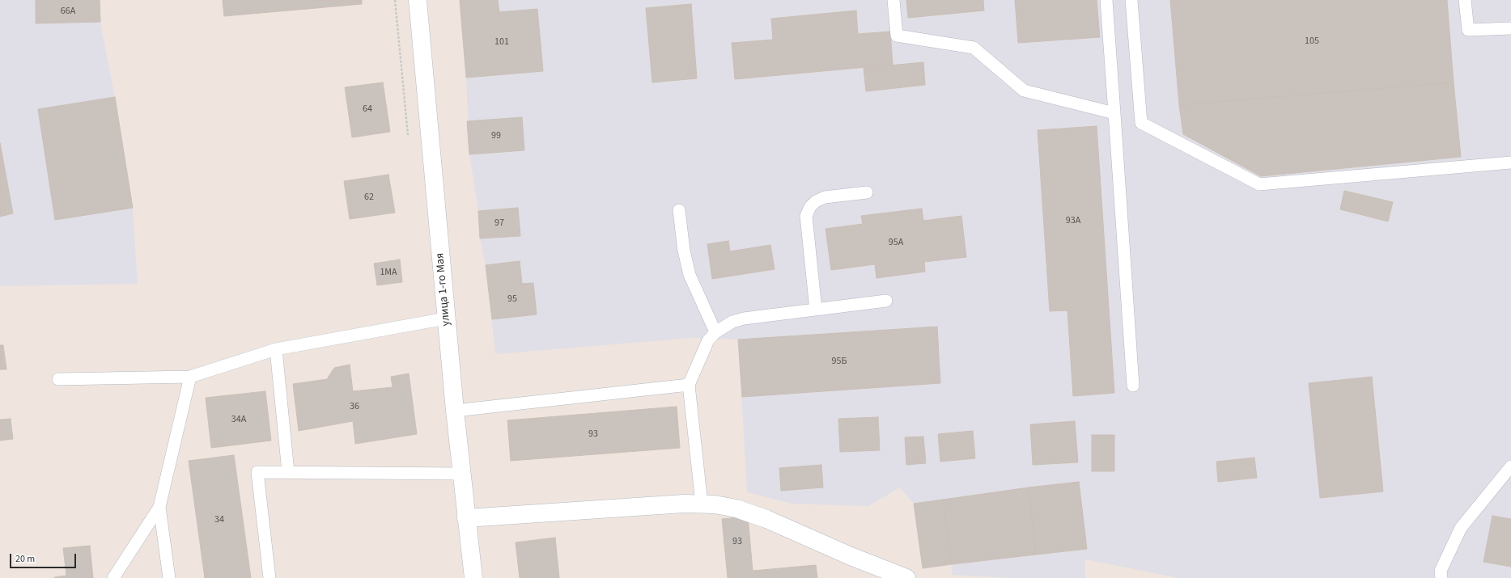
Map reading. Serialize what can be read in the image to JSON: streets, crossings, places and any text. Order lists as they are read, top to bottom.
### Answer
{
  "streets": {
    "street": ["улица 1-го Мая"]
  },
  "house_numbers": [
    "66А",
    "105",
    "101",
    "64",
    "99",
    "62",
    "93А",
    "97",
    "95А",
    "1МА",
    "95",
    "95Б",
    "36",
    "34А",
    "93",
    "34",
    "93"
  ],
  "scale_bar": "20 m"
}
